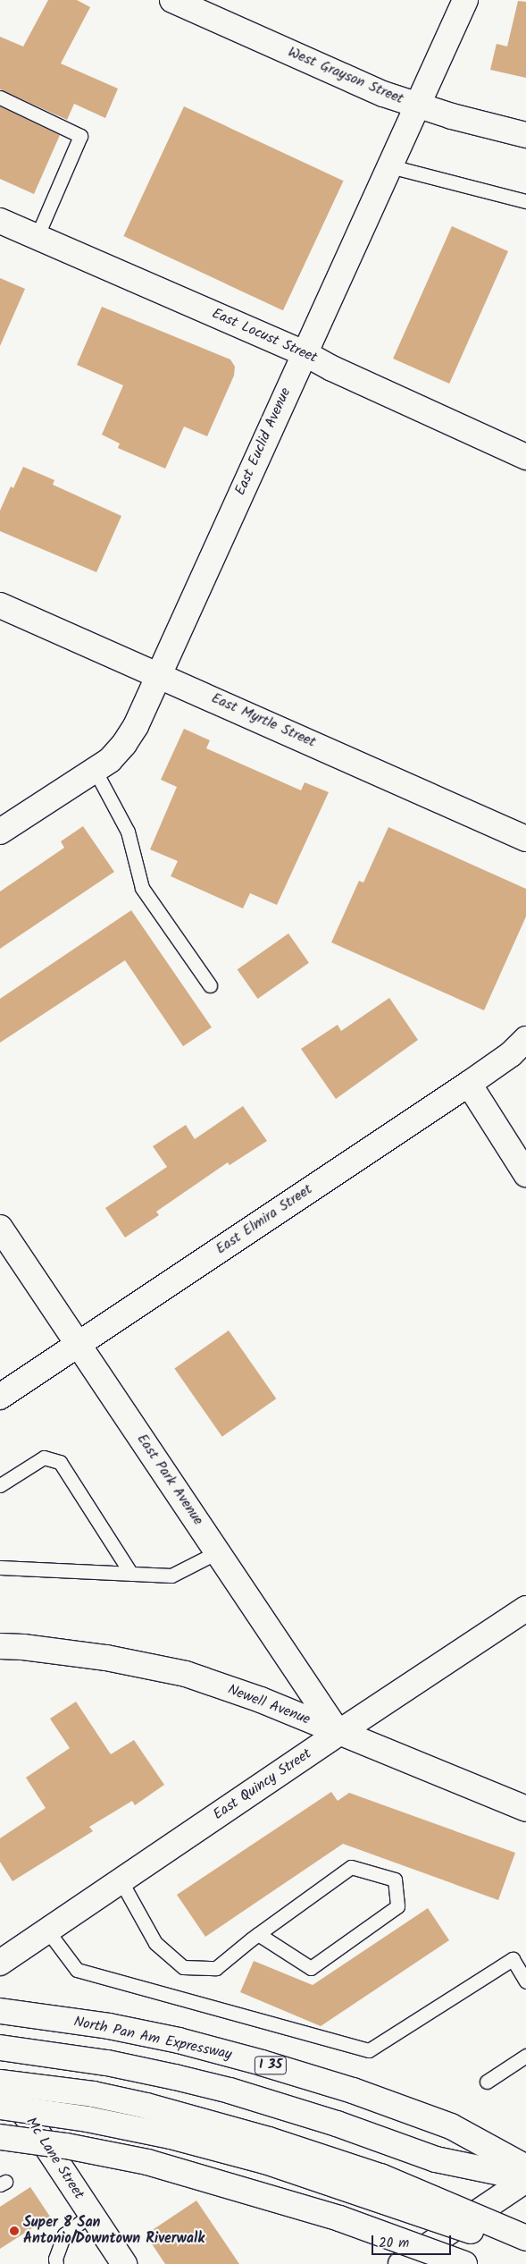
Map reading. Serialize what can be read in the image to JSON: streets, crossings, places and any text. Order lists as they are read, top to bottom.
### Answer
{
  "streets": {
    "main road": [
      "West Grayson Street",
      "East Locust Street",
      "East Euclid Avenue",
      "East Myrtle Street",
      "East Elmira Street",
      "East Park Avenue",
      "Newell Avenue",
      "East Quincy Street",
      "North Pan Am Expressway",
      "I 35",
      "Mc Lane Street"
    ]
  },
  "crossings": [
    ["West Grayson Street", "East Euclid Avenue"],
    ["East Locust Street", "East Euclid Avenue"],
    ["East Euclid Avenue", "East Myrtle Street"],
    ["East Elmira Street", "East Park Avenue"],
    ["East Park Avenue", "Newell Avenue"],
    ["East Park Avenue", "East Quincy Street"],
    ["Newell Avenue", "East Quincy Street"]
  ],
  "places": ["Super 8 San Antonio/Downtown Riverwalk"],
  "scale_bar": "20 m"
}
